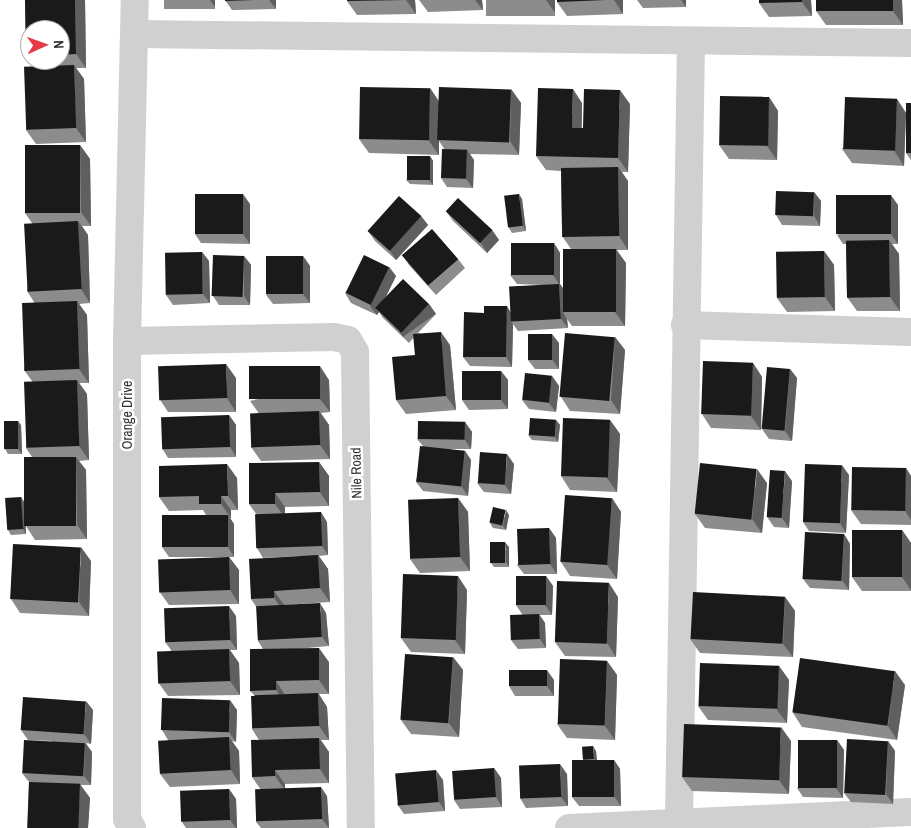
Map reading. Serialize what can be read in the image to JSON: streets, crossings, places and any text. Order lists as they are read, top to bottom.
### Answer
{
  "streets": {
    "street": ["Orange Drive", "Nile Road"]
  },
  "crossings": [
    ["Orange Drive", "Nile Road"]
  ],
  "north": "right"
}
